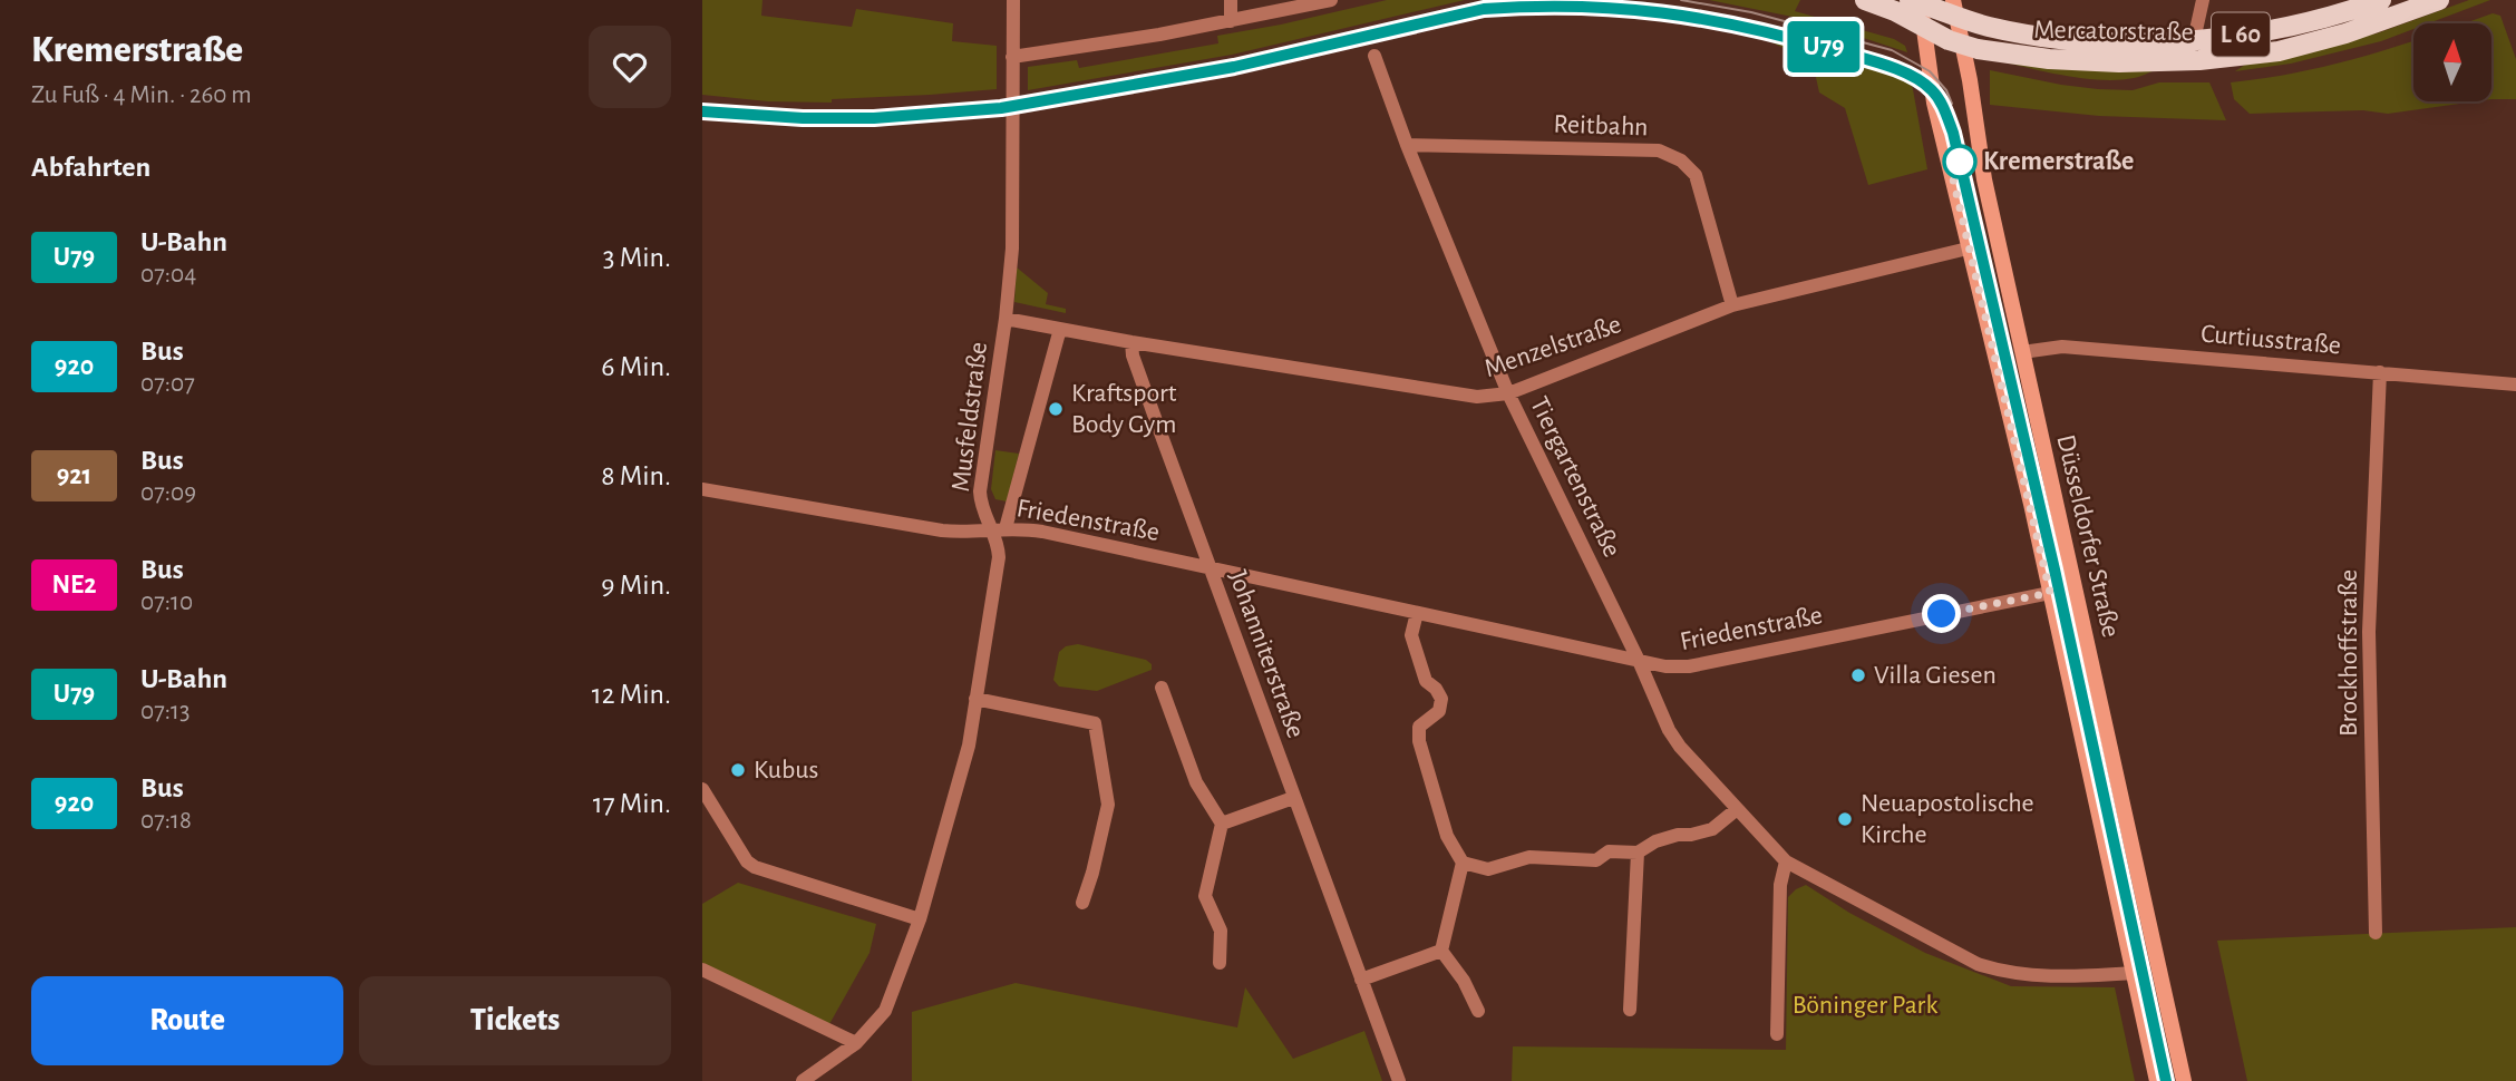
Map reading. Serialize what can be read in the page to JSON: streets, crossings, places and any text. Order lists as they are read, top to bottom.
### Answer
{
  "streets": {
    "main road": ["Mercatorstraße", "L 60", "Düsseldorfer Straße"],
    "street": [
      "Reitbahn",
      "Curtiusstraße",
      "Menzelstraße",
      "Musfeldstraße",
      "Tiergartenstraße",
      "Friedenstraße",
      "Brockhoffstraße",
      "Johanniterstraße"
    ]
  },
  "crossings": [
    ["Mercatorstraße", "L 60"],
    ["Mercatorstraße", "Düsseldorfer Straße"],
    ["L 60", "Düsseldorfer Straße"],
    ["Reitbahn", "Menzelstraße"],
    ["Reitbahn", "Tiergartenstraße"],
    ["Curtiusstraße", "Düsseldorfer Straße"],
    ["Curtiusstraße", "Brockhoffstraße"],
    ["Menzelstraße", "Musfeldstraße"],
    ["Menzelstraße", "Tiergartenstraße"],
    ["Menzelstraße", "Düsseldorfer Straße"],
    ["Menzelstraße", "Johanniterstraße"],
    ["Musfeldstraße", "Friedenstraße"],
    ["Tiergartenstraße", "Friedenstraße"],
    ["Tiergartenstraße", "Düsseldorfer Straße"],
    ["Friedenstraße", "Düsseldorfer Straße"],
    ["Friedenstraße", "Johanniterstraße"]
  ],
  "parks": ["Böninger Park"],
  "places": [
    "Kremerstraße",
    "Kraftsport Body Gym",
    "Villa Giesen",
    "Kubus",
    "Neuapostolische Kirche"
  ],
  "lines": ["metro line U79"],
  "north": "top",
  "page": {
    "heading": [
      ["Kremerstraße", "Zu Fuß · 4 Min. · 260 m"],
      "Abfahrten"
    ],
    "on_map": "U79",
    "list": [
      {
        "mark": "U79",
        "name": "U-Bahn",
        "note": "07:04",
        "value": "3 Min."
      },
      {
        "mark": "920",
        "name": "Bus",
        "note": "07:07",
        "value": "6 Min."
      },
      {
        "mark": "921",
        "name": "Bus",
        "note": "07:09",
        "value": "8 Min."
      },
      {
        "mark": "NE2",
        "name": "Bus",
        "note": "07:10",
        "value": "9 Min."
      },
      {
        "mark": "U79",
        "name": "U-Bahn",
        "note": "07:13",
        "value": "12 Min."
      },
      {
        "mark": "920",
        "name": "Bus",
        "note": "07:18",
        "value": "17 Min."
      }
    ],
    "buttons": ["Route", "Tickets"]
  }
}
